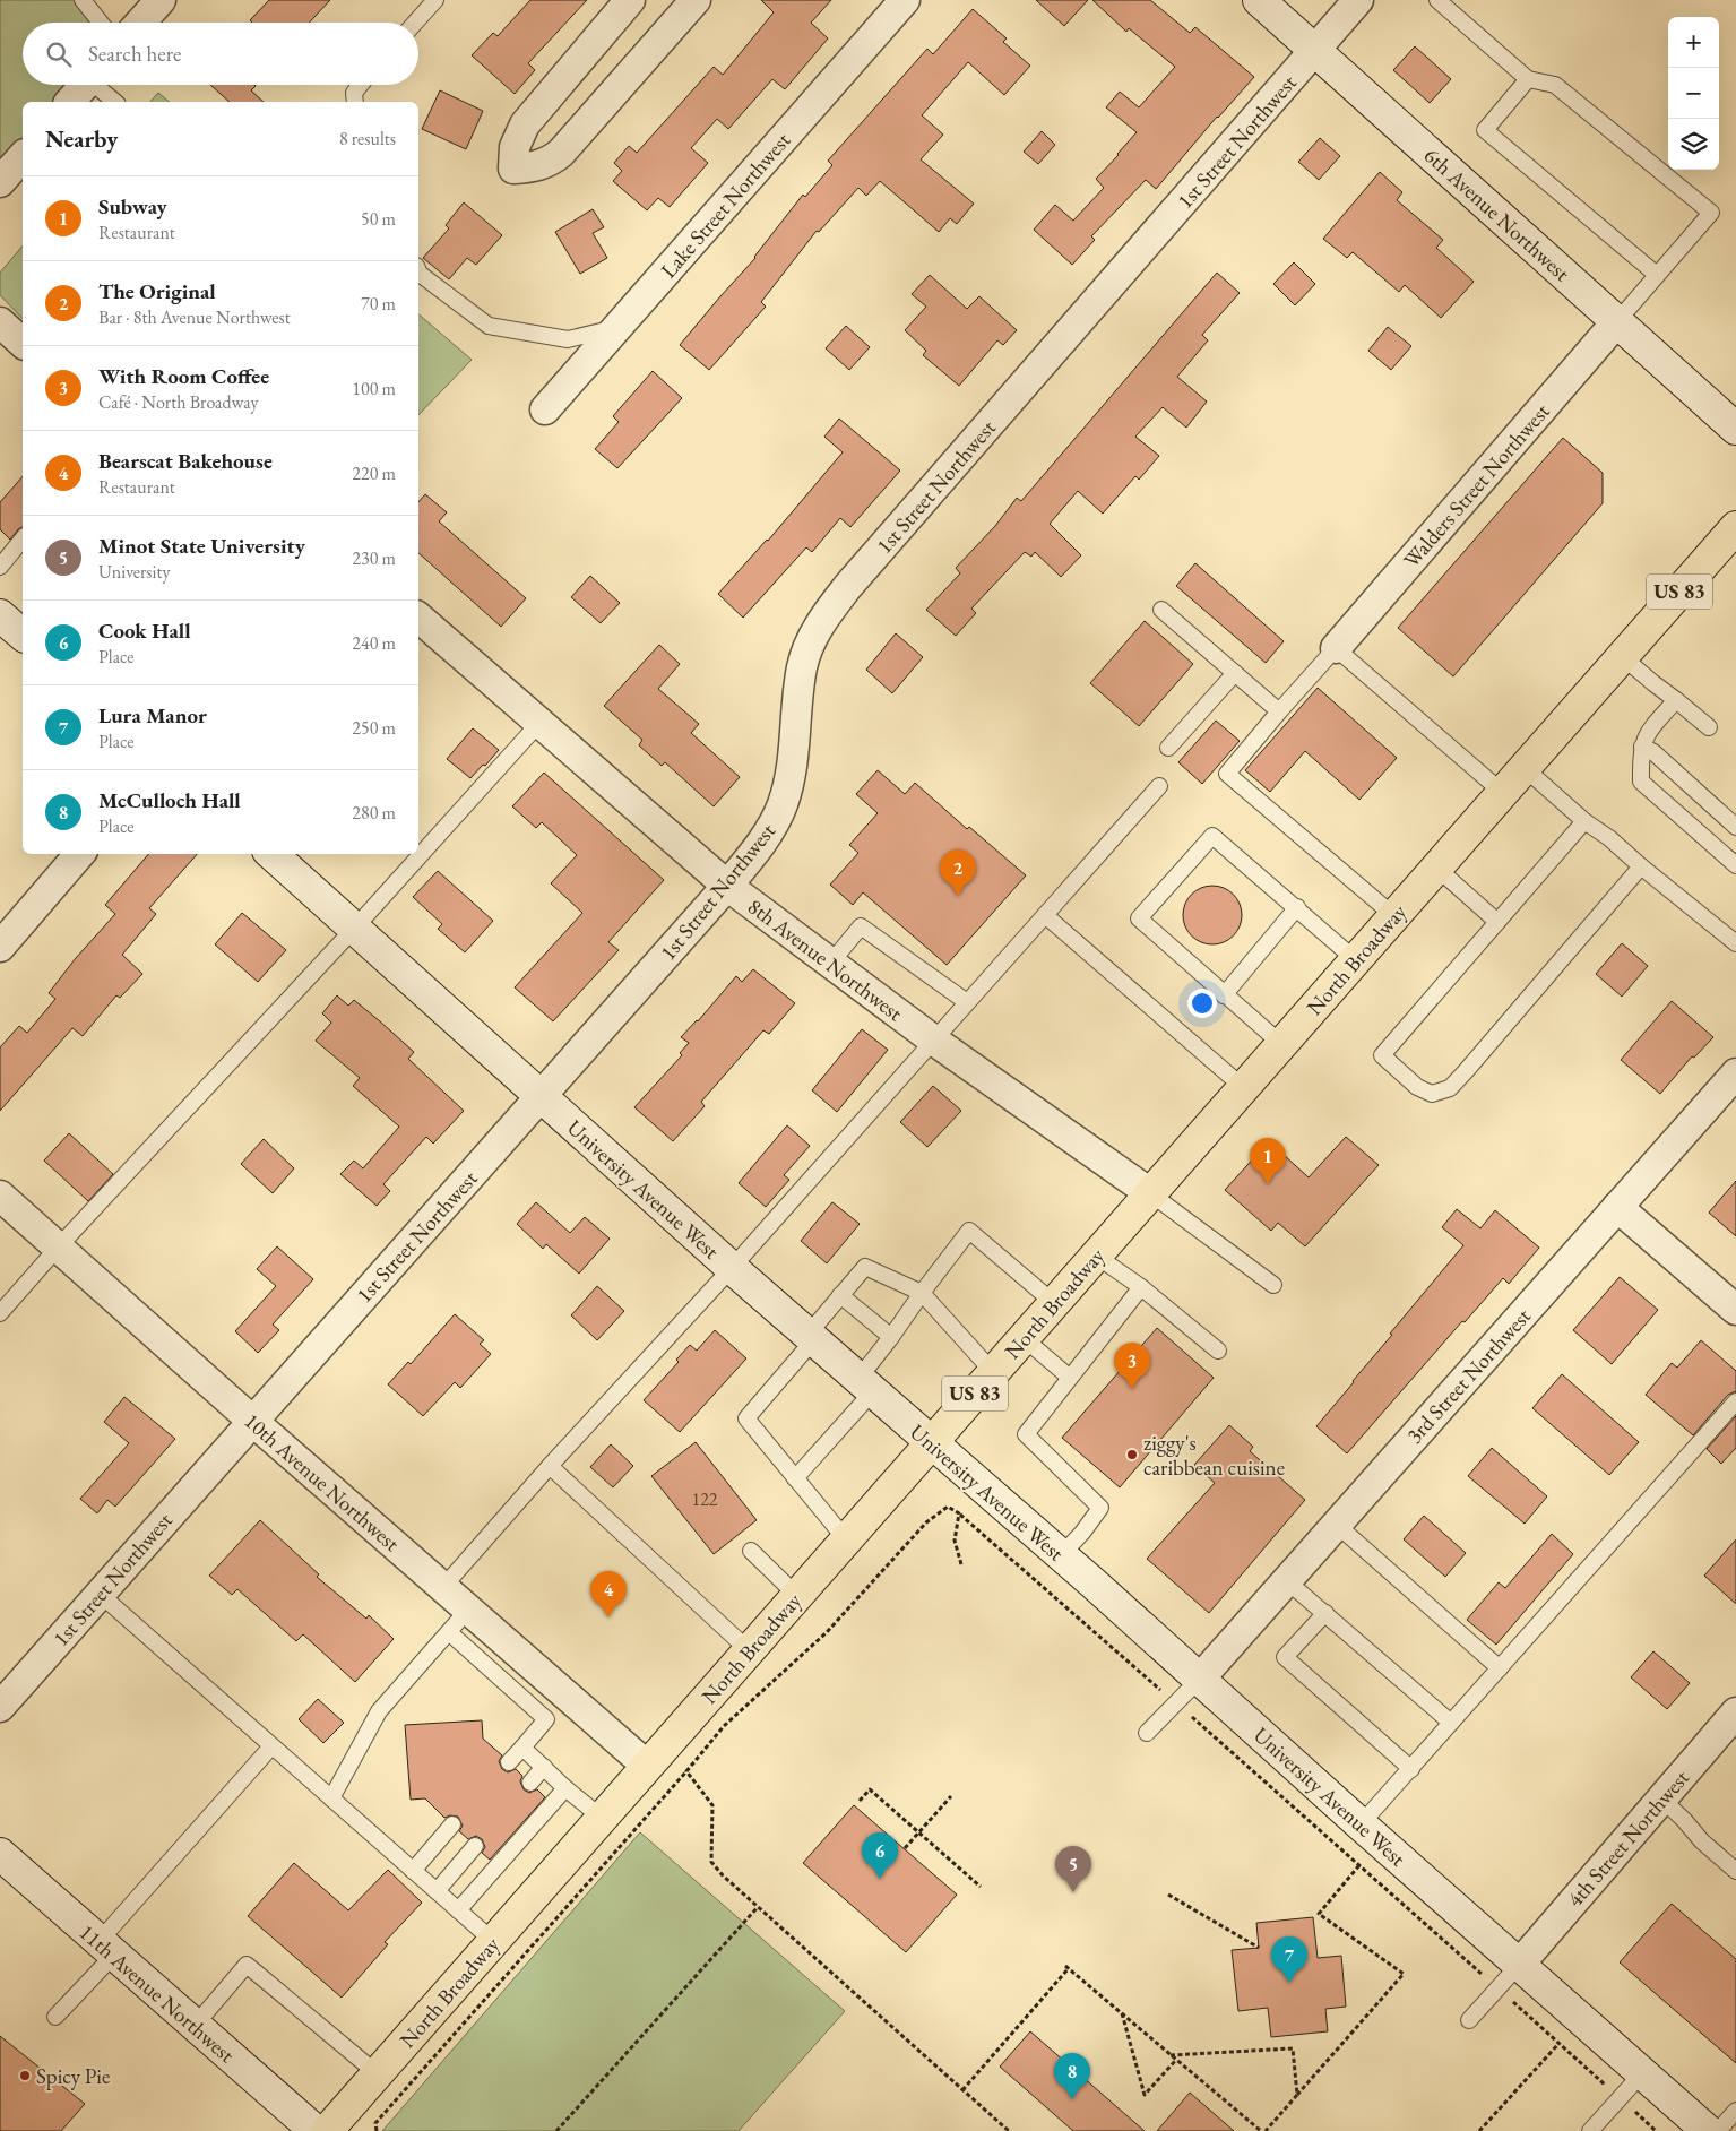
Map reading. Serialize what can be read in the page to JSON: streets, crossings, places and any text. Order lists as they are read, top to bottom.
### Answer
{
  "streets": {
    "main road": ["US 83", "North Broadway"],
    "street": [
      "1st Street Northwest",
      "Lake Street Northwest",
      "6th Avenue Northwest",
      "Walders Street Northwest",
      "8th Avenue Northwest",
      "University Avenue West",
      "3rd Street Northwest",
      "10th Avenue Northwest",
      "4th Street Northwest",
      "11th Avenue Northwest"
    ]
  },
  "crossings": [
    ["1st Street Northwest", "6th Avenue Northwest"],
    ["1st Street Northwest", "8th Avenue Northwest"],
    ["1st Street Northwest", "University Avenue West"],
    ["1st Street Northwest", "10th Avenue Northwest"],
    ["6th Avenue Northwest", "Walders Street Northwest"],
    ["8th Avenue Northwest", "North Broadway"],
    ["North Broadway", "University Avenue West"],
    ["North Broadway", "10th Avenue Northwest"],
    ["University Avenue West", "3rd Street Northwest"],
    ["University Avenue West", "4th Street Northwest"]
  ],
  "places": ["ziggy's caribbean cuisine", "Spicy Pie"],
  "house_numbers": ["122"],
  "page": {
    "map_buttons": ["+", "−"],
    "search": "Search here",
    "heading": ["Nearby", "8 results"],
    "list": [
      {
        "mark": "1",
        "name": "Subway",
        "note": "Restaurant",
        "value": "50 m"
      },
      {
        "mark": "2",
        "name": "The Original",
        "note": "Bar · 8th Avenue Northwest",
        "value": "70 m"
      },
      {
        "mark": "3",
        "name": "With Room Coffee",
        "note": "Café · North Broadway",
        "value": "100 m"
      },
      {
        "mark": "4",
        "name": "Bearscat Bakehouse",
        "note": "Restaurant",
        "value": "220 m"
      },
      {
        "mark": "5",
        "name": "Minot State University",
        "note": "University",
        "value": "230 m"
      },
      {
        "mark": "6",
        "name": "Cook Hall",
        "note": "Place",
        "value": "240 m"
      },
      {
        "mark": "7",
        "name": "Lura Manor",
        "note": "Place",
        "value": "250 m"
      },
      {
        "mark": "8",
        "name": "McCulloch Hall",
        "note": "Place",
        "value": "280 m"
      }
    ],
    "pins": [
      "2",
      "1",
      "3",
      "4",
      "6",
      "5",
      "7",
      "8"
    ]
  }
}
